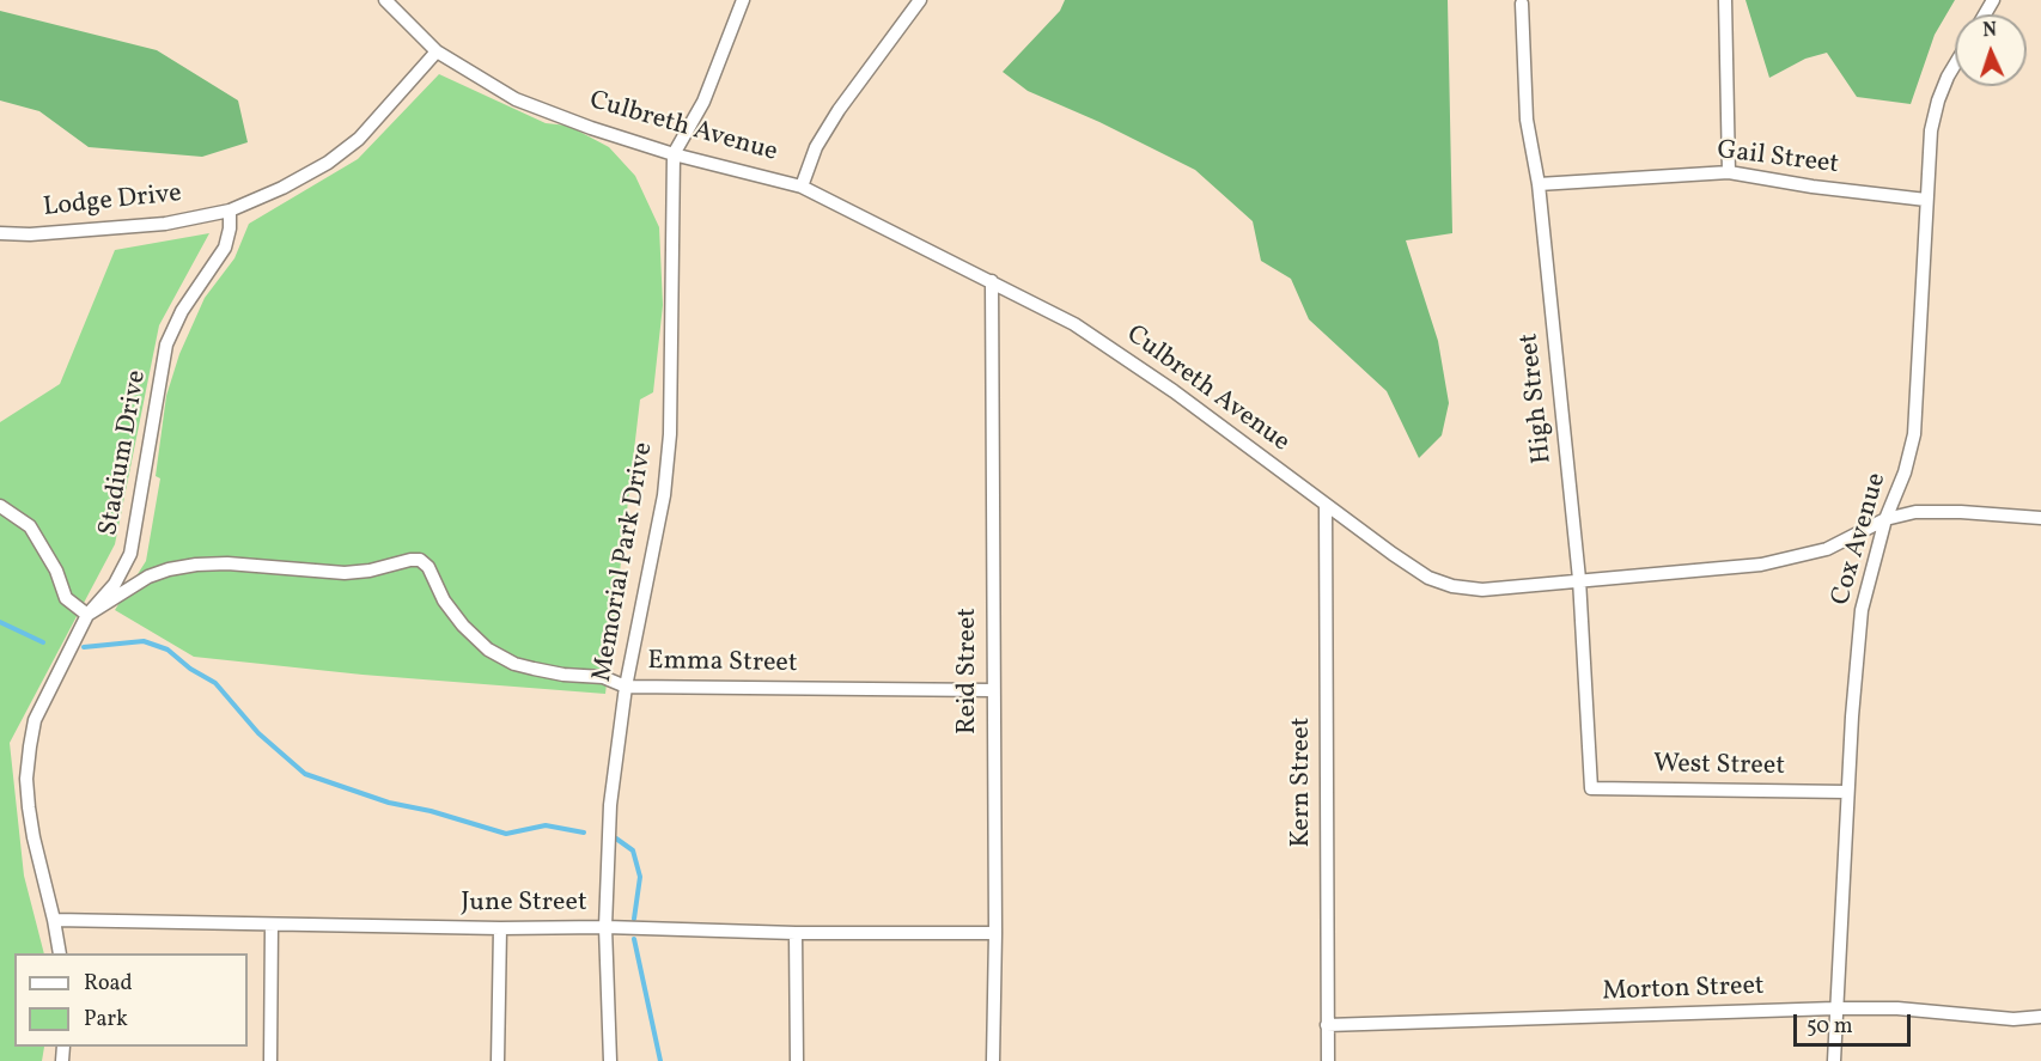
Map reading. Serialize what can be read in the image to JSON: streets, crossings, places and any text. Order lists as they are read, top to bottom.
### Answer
{
  "streets": {
    "street": [
      "Culbreth Avenue",
      "Gail Street",
      "Lodge Drive",
      "High Street",
      "Stadium Drive",
      "Cox Avenue",
      "Memorial Park Drive",
      "Emma Street",
      "Reid Street",
      "West Street",
      "Kern Street",
      "June Street",
      "Morton Street"
    ]
  },
  "crossings": [
    ["Culbreth Avenue", "High Street"],
    ["Culbreth Avenue", "Cox Avenue"],
    ["Culbreth Avenue", "Memorial Park Drive"],
    ["Culbreth Avenue", "Reid Street"],
    ["Culbreth Avenue", "Kern Street"],
    ["Gail Street", "High Street"],
    ["Gail Street", "Cox Avenue"],
    ["Lodge Drive", "Stadium Drive"],
    ["High Street", "West Street"],
    ["Stadium Drive", "Emma Street"],
    ["Stadium Drive", "June Street"],
    ["Cox Avenue", "West Street"],
    ["Cox Avenue", "Morton Street"],
    ["Memorial Park Drive", "Emma Street"],
    ["Memorial Park Drive", "June Street"],
    ["Emma Street", "Reid Street"],
    ["Reid Street", "June Street"],
    ["Kern Street", "Morton Street"]
  ],
  "legend": ["Road", "Park"],
  "scale_bar": "50 m",
  "north": "top"
}
